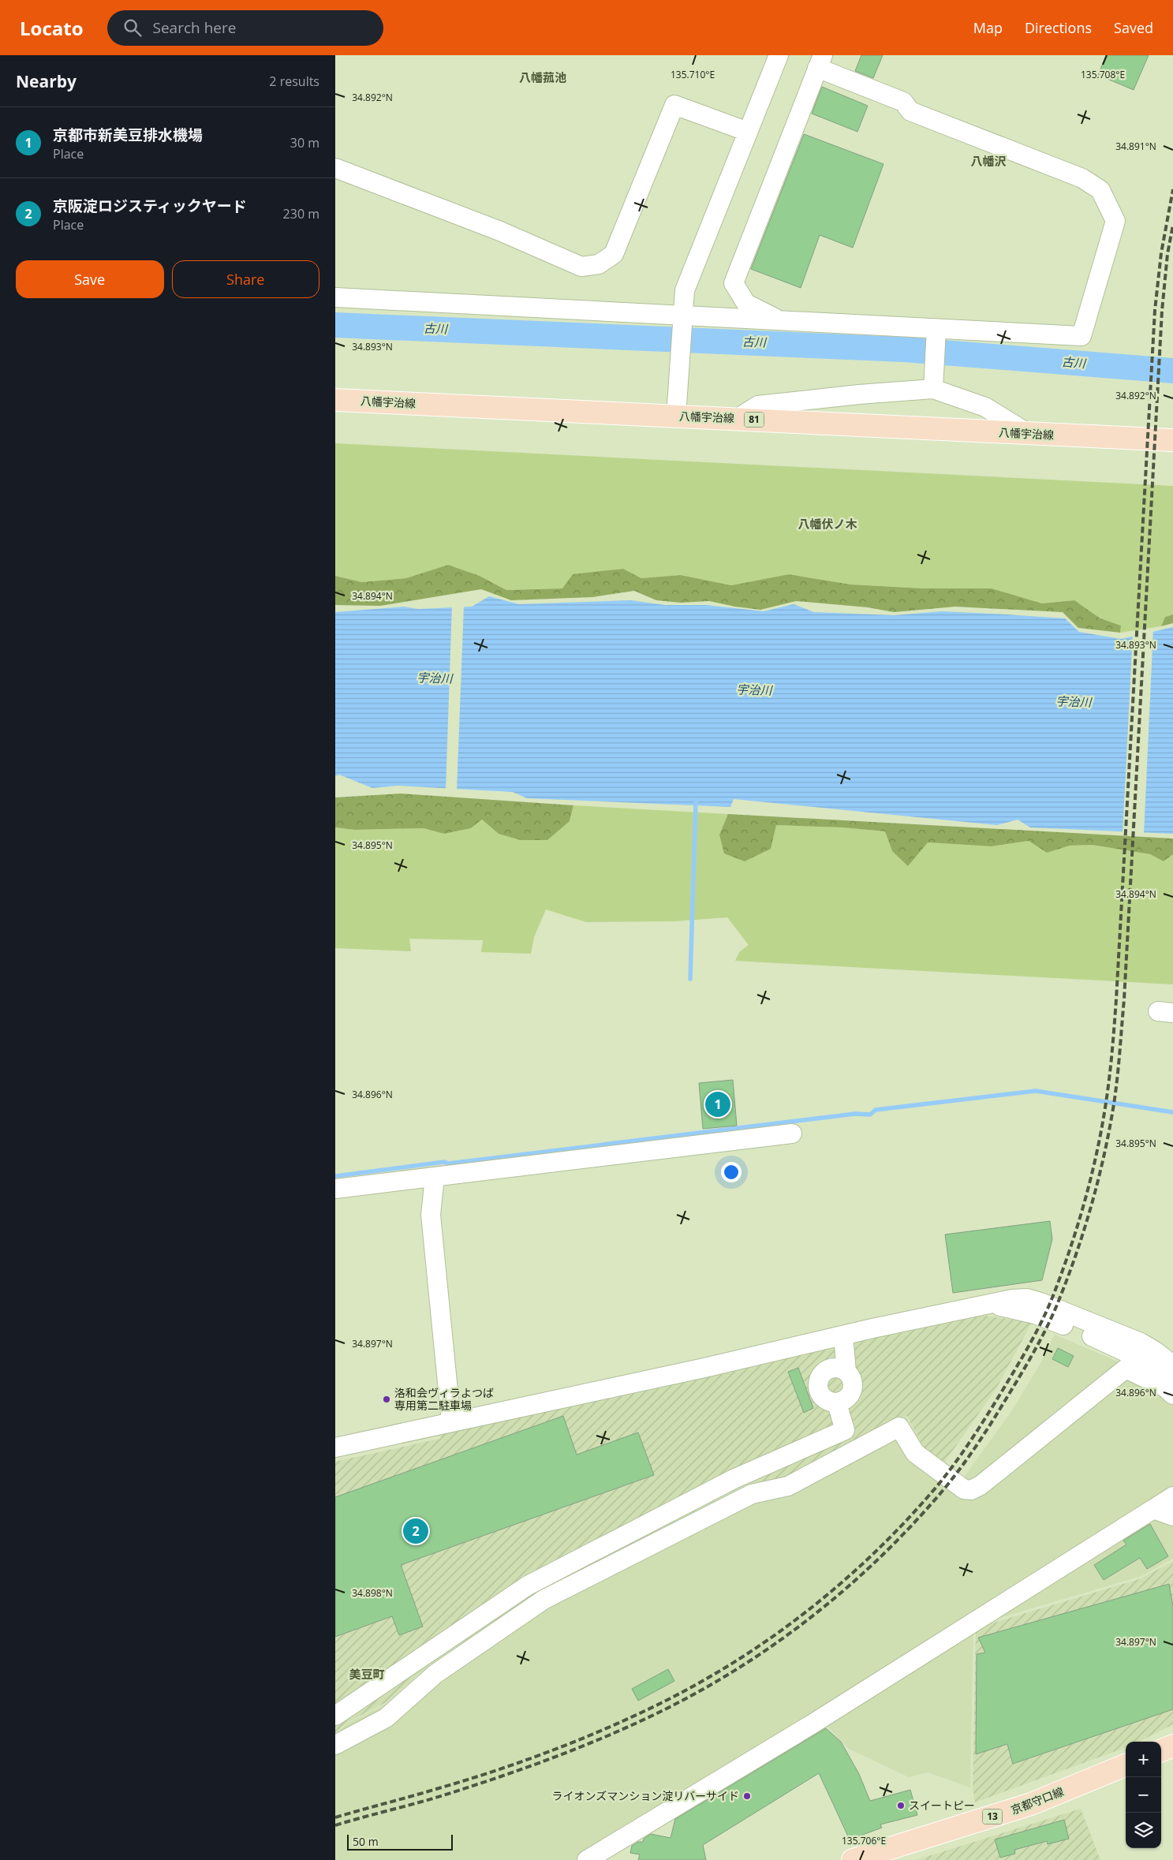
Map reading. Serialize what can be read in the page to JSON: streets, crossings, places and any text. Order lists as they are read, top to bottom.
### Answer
{
  "streets": {
    "main road": [
      "八幡宇治線",
      "81",
      "京都守口線",
      "13"
    ]
  },
  "districts": [
    "八幡菰池",
    "八幡沢",
    "八幡伏ノ木",
    "美豆町"
  ],
  "water": ["古川", "宇治川"],
  "places": ["洛和会ヴィラよつば 専用第二駐車場", "ライオンズマンション淀リバーサイド", "スイートピー"],
  "scale_bar": "50 m",
  "page": {
    "header": "Locato",
    "search": "Search here",
    "nav": ["Map", "Directions", "Saved"],
    "heading": ["Nearby", "2 results"],
    "list": [
      {
        "mark": "1",
        "name": "京都市新美豆排水機場",
        "note": "Place",
        "value": "30 m"
      },
      {
        "mark": "2",
        "name": "京阪淀ロジスティックヤード",
        "note": "Place",
        "value": "230 m"
      }
    ],
    "buttons": ["Save", "Share"],
    "pins": ["1", "2"],
    "map_buttons": ["+", "−"],
    "scale": "50 m"
  },
  "coordinates": [
    "135.710°E",
    "135.708°E",
    "34.892°N",
    "34.891°N",
    "34.893°N",
    "34.894°N",
    "34.895°N",
    "34.896°N",
    "34.897°N",
    "34.898°N",
    "135.706°E"
  ]
}
